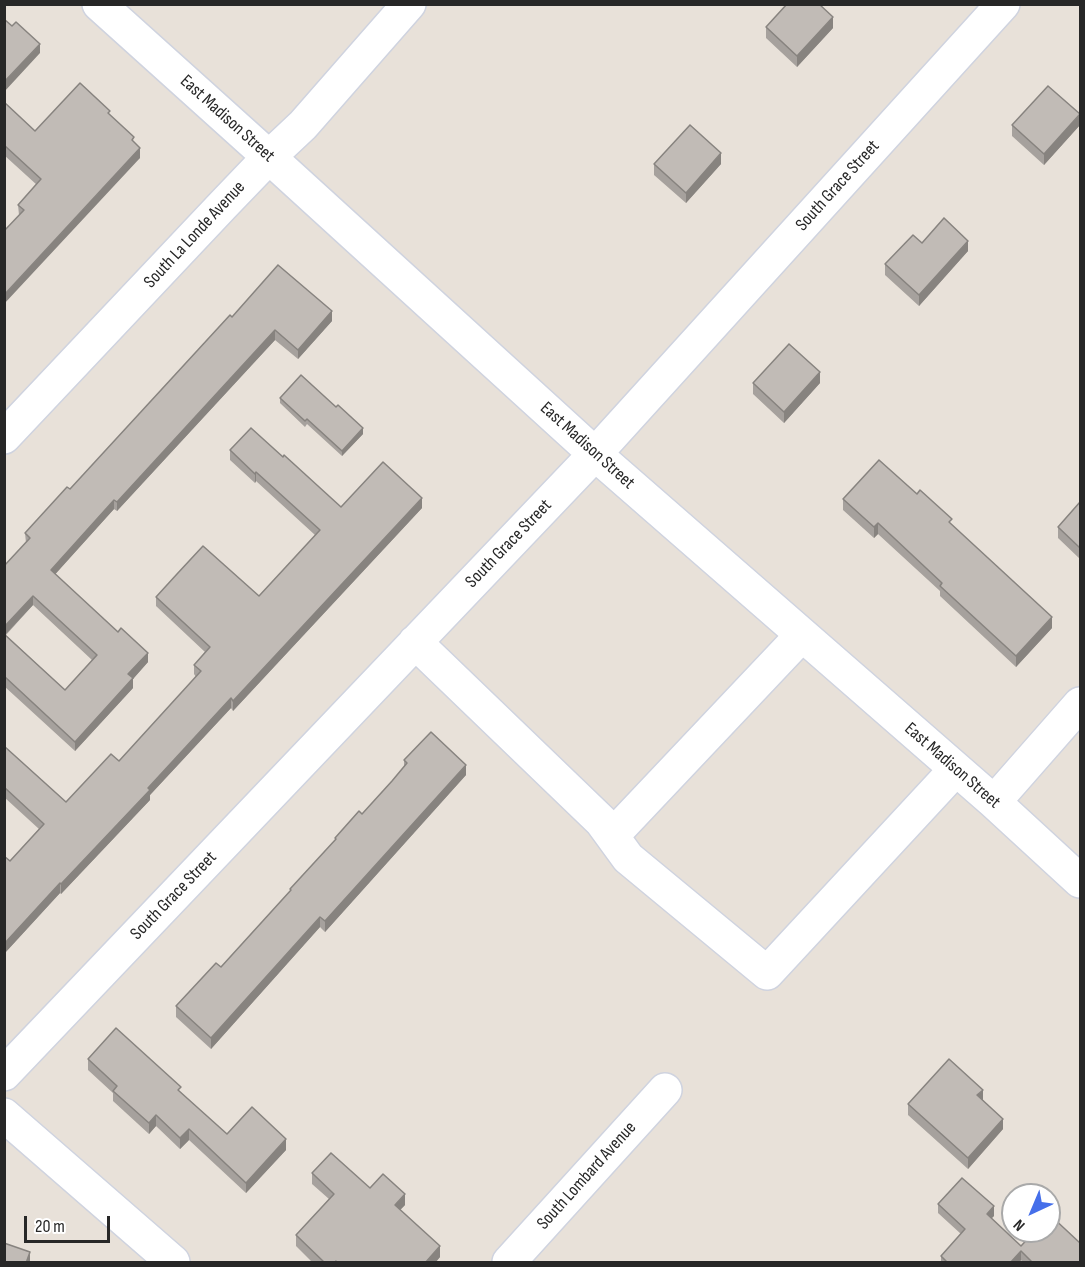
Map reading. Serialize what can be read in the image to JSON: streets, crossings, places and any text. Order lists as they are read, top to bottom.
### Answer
{
  "streets": {
    "street": [
      "East Madison Street",
      "South Grace Street",
      "South La Londe Avenue",
      "South Lombard Avenue"
    ]
  },
  "crossings": [
    ["East Madison Street", "South Grace Street"],
    ["East Madison Street", "South La Londe Avenue"]
  ],
  "scale_bar": "20 m",
  "north": "bottom left"
}
